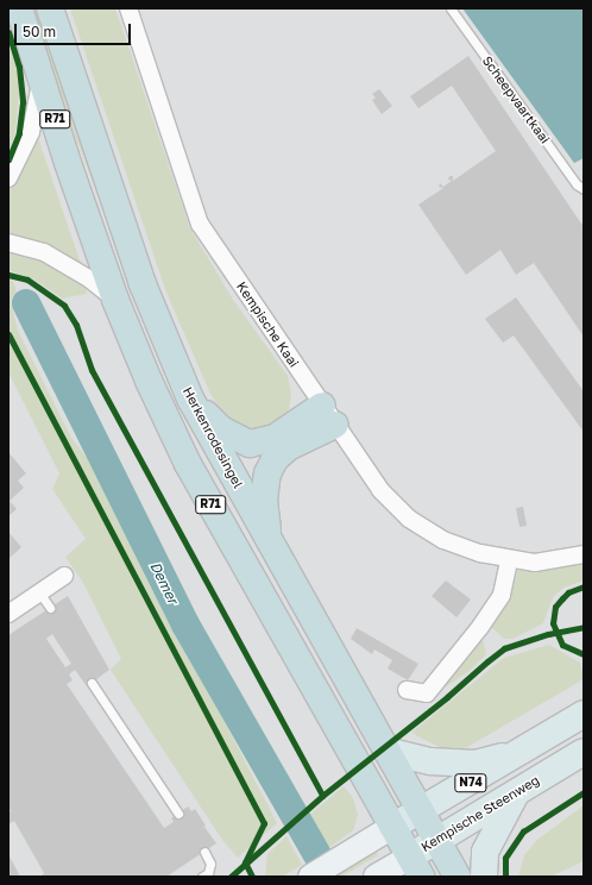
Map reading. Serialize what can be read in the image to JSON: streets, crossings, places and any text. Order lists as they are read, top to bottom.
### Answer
{
  "streets": {
    "highway": ["R71", "Herkenrodesingel"],
    "main road": ["N74", "Kempische Steenweg"],
    "street": ["Kempische Kaai"],
    "lane": ["Scheepvaartkaai"]
  },
  "crossings": [
    ["R71", "Herkenrodesingel"],
    ["R71", "N74"],
    ["R71", "Kempische Steenweg"],
    ["Herkenrodesingel", "N74"],
    ["Herkenrodesingel", "Kempische Steenweg"]
  ],
  "water": ["Demer"],
  "scale_bar": "50 m"
}
